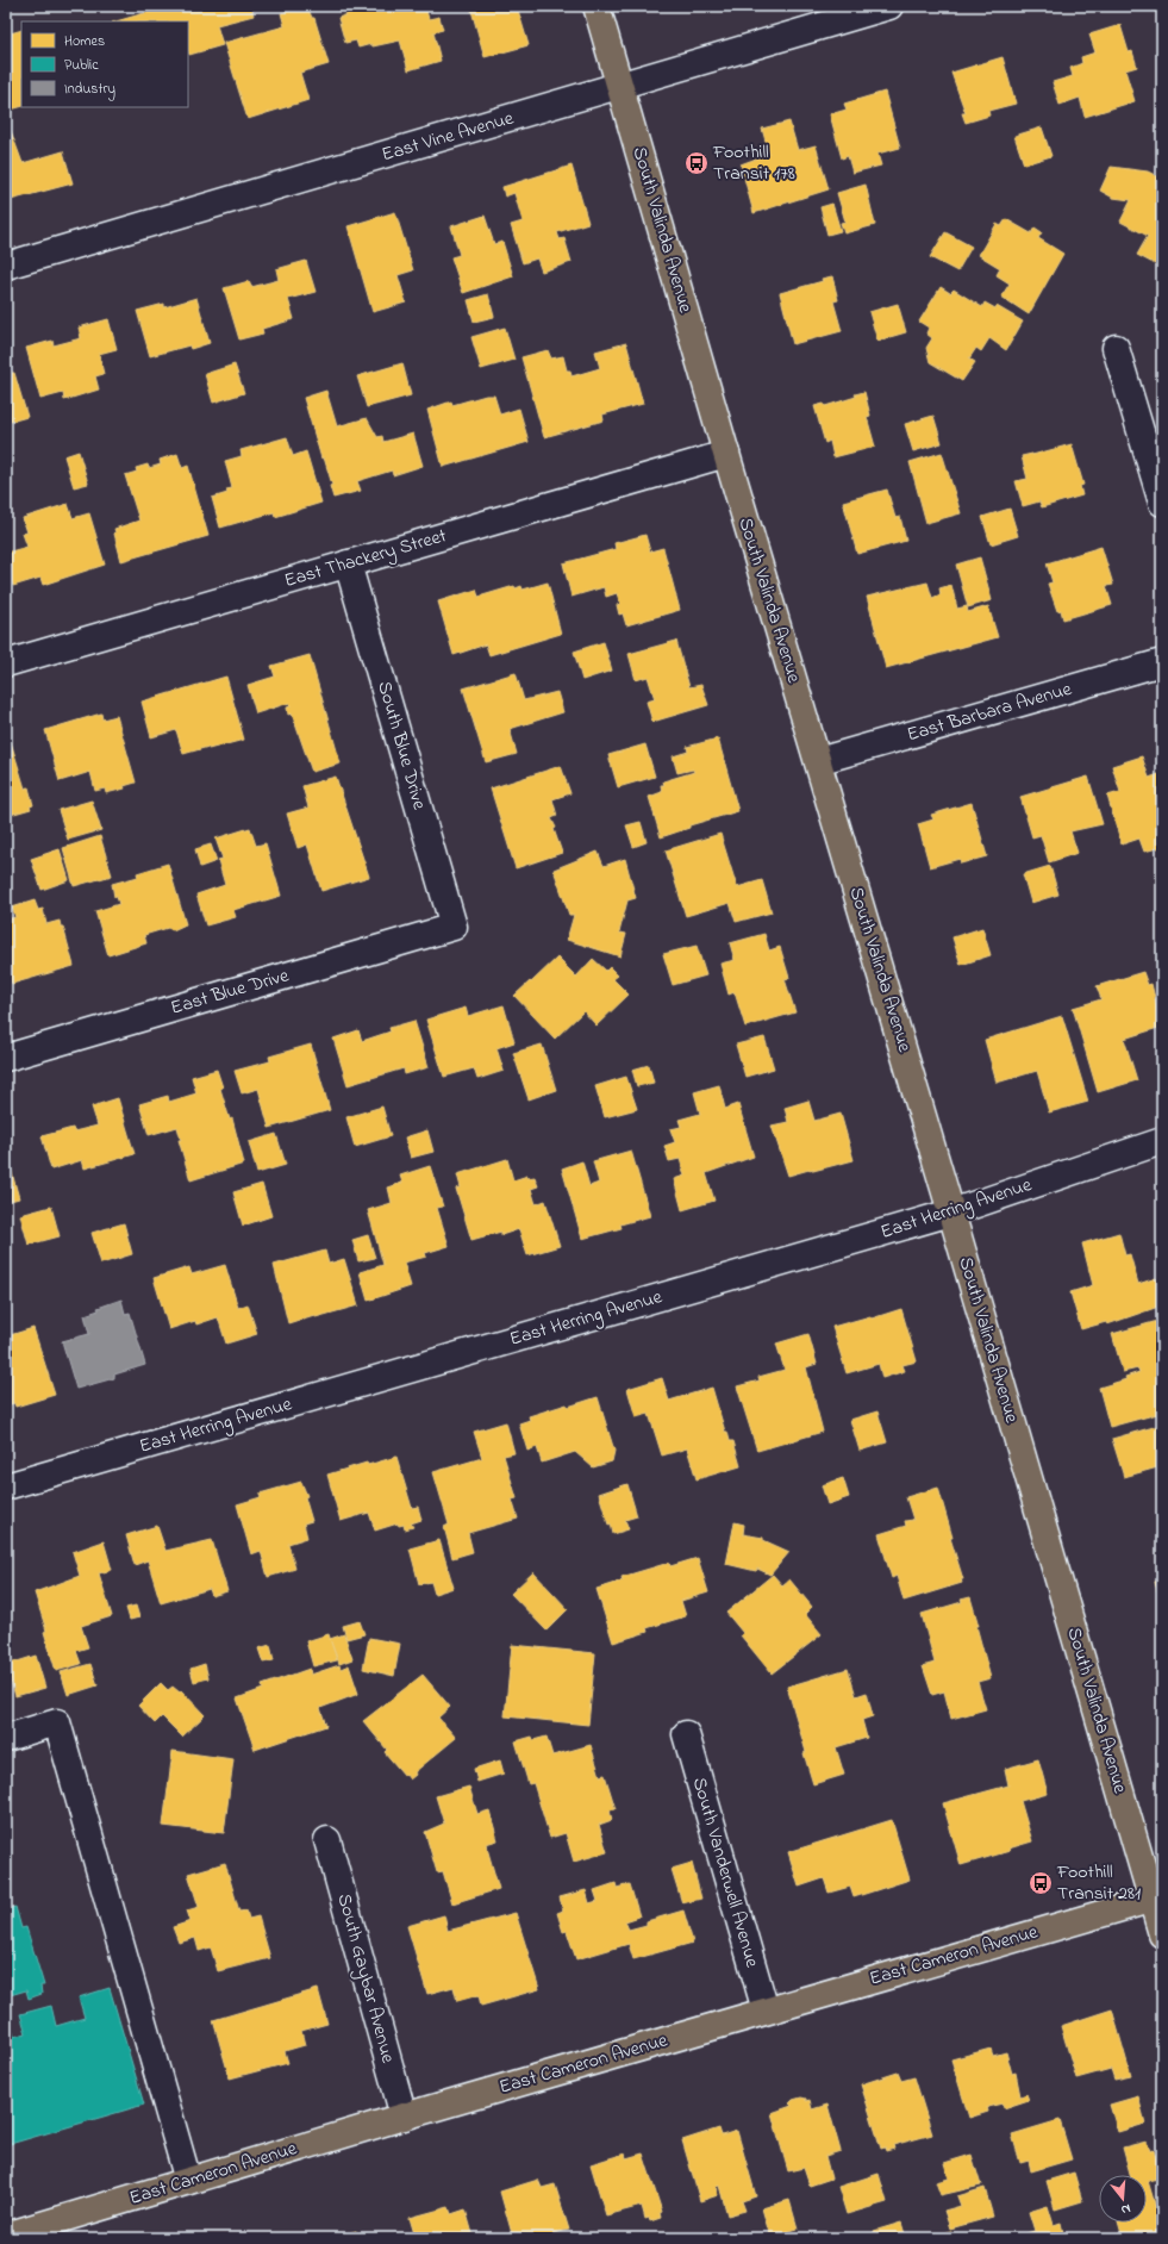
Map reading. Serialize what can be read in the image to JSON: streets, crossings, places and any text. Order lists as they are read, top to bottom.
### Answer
{
  "streets": {
    "main road": ["South Valinda Avenue", "East Cameron Avenue"],
    "street": [
      "East Vine Avenue",
      "East Thackery Street",
      "East Barbara Avenue",
      "South Blue Drive",
      "East Blue Drive",
      "East Herring Avenue",
      "South Vanderwell Avenue",
      "South Gaybar Avenue"
    ]
  },
  "crossings": [
    ["East Vine Avenue", "South Valinda Avenue"],
    ["South Valinda Avenue", "East Thackery Street"],
    ["South Valinda Avenue", "East Barbara Avenue"],
    ["South Valinda Avenue", "East Herring Avenue"],
    ["South Valinda Avenue", "East Cameron Avenue"],
    ["East Thackery Street", "South Blue Drive"],
    ["South Blue Drive", "East Blue Drive"],
    ["South Vanderwell Avenue", "East Cameron Avenue"],
    ["East Cameron Avenue", "South Gaybar Avenue"]
  ],
  "places": {
    "bus stop": ["Foothill Transit 178", "Foothill Transit 281"]
  },
  "legend": ["Homes", "Public", "Industry"],
  "north": "bottom"
}
